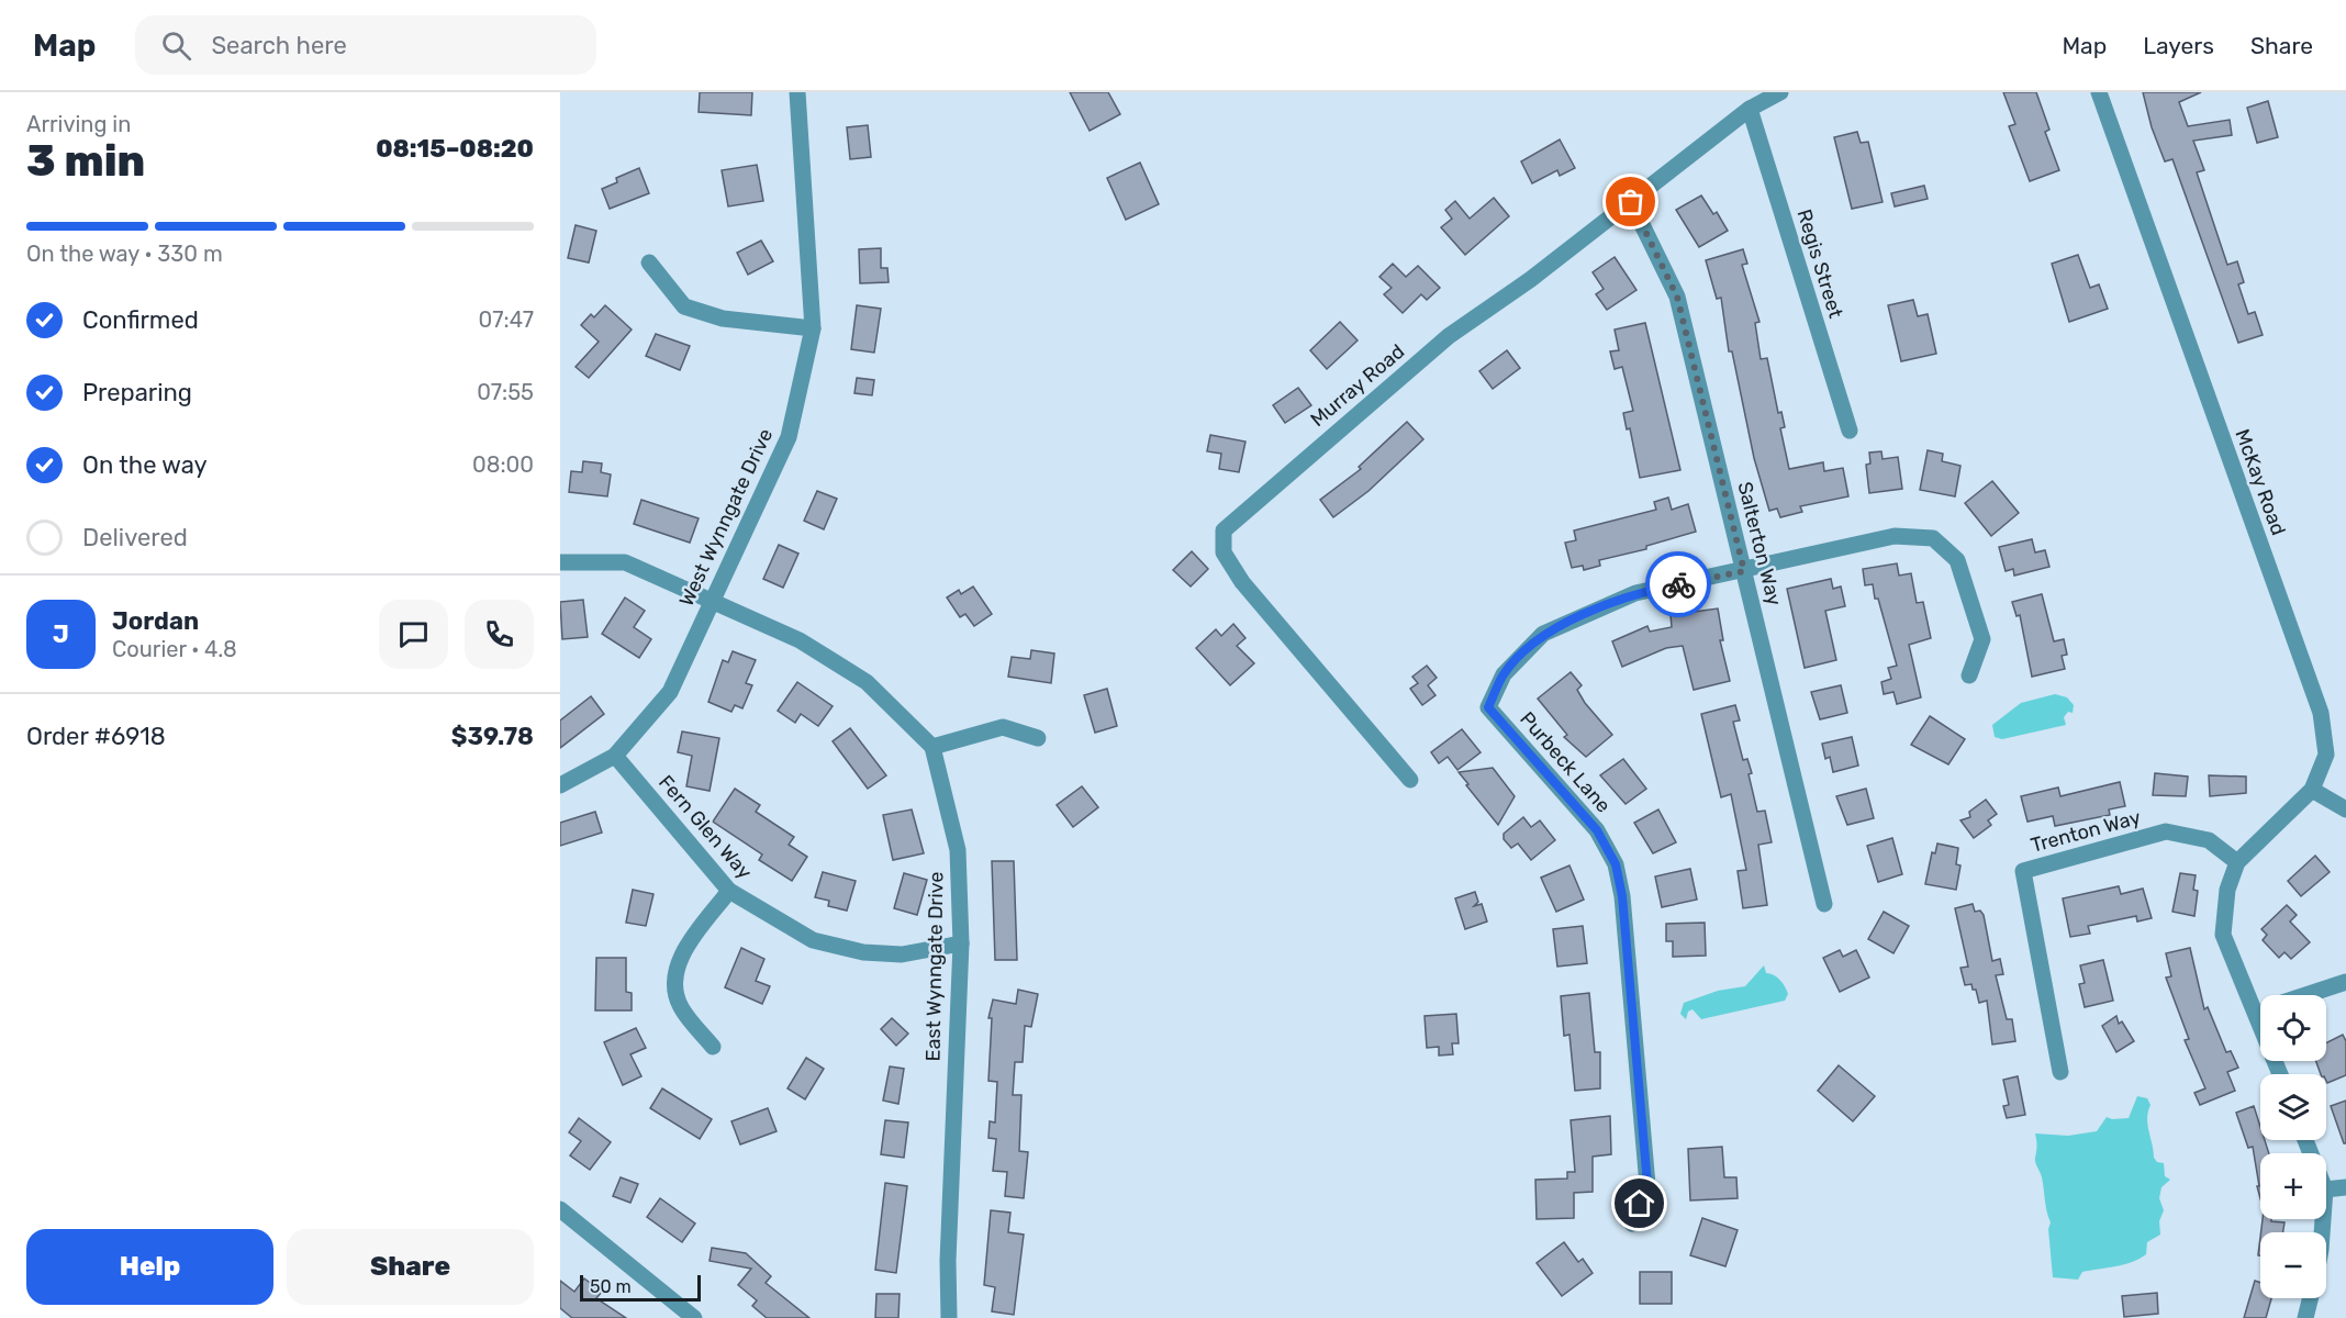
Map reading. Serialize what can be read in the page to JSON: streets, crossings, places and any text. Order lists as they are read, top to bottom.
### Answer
{
  "streets": {
    "street": [
      "Regis Street",
      "Murray Road",
      "McKay Road",
      "West Wynngate Drive",
      "Salterton Way",
      "Purbeck Lane",
      "Fern Glen Way",
      "Trenton Way",
      "East Wynngate Drive"
    ]
  },
  "crossings": [
    ["Regis Street", "Murray Road"],
    ["Murray Road", "Salterton Way"],
    ["McKay Road", "Trenton Way"],
    ["West Wynngate Drive", "Fern Glen Way"],
    ["Salterton Way", "Purbeck Lane"],
    ["Fern Glen Way", "East Wynngate Drive"]
  ],
  "scale_bar": "50 m",
  "page": {
    "header": "Map",
    "search": "Search here",
    "nav": ["Map", "Layers", "Share"],
    "heading": ["3 min", "Arriving in", "08:15–08:20"],
    "panel": [
      "Jordan",
      "Courier · 4.8",
      "Order #6918",
      "$39.78"
    ],
    "bar": "On the way · 330 m",
    "list": [
      ["Confirmed", "07:47"],
      ["Preparing", "07:55"],
      ["On the way", "08:00"],
      "Delivered"
    ],
    "round": "J",
    "map_buttons": ["+", "−"],
    "buttons": ["Help", "Share"],
    "scale": "50 m"
  }
}
